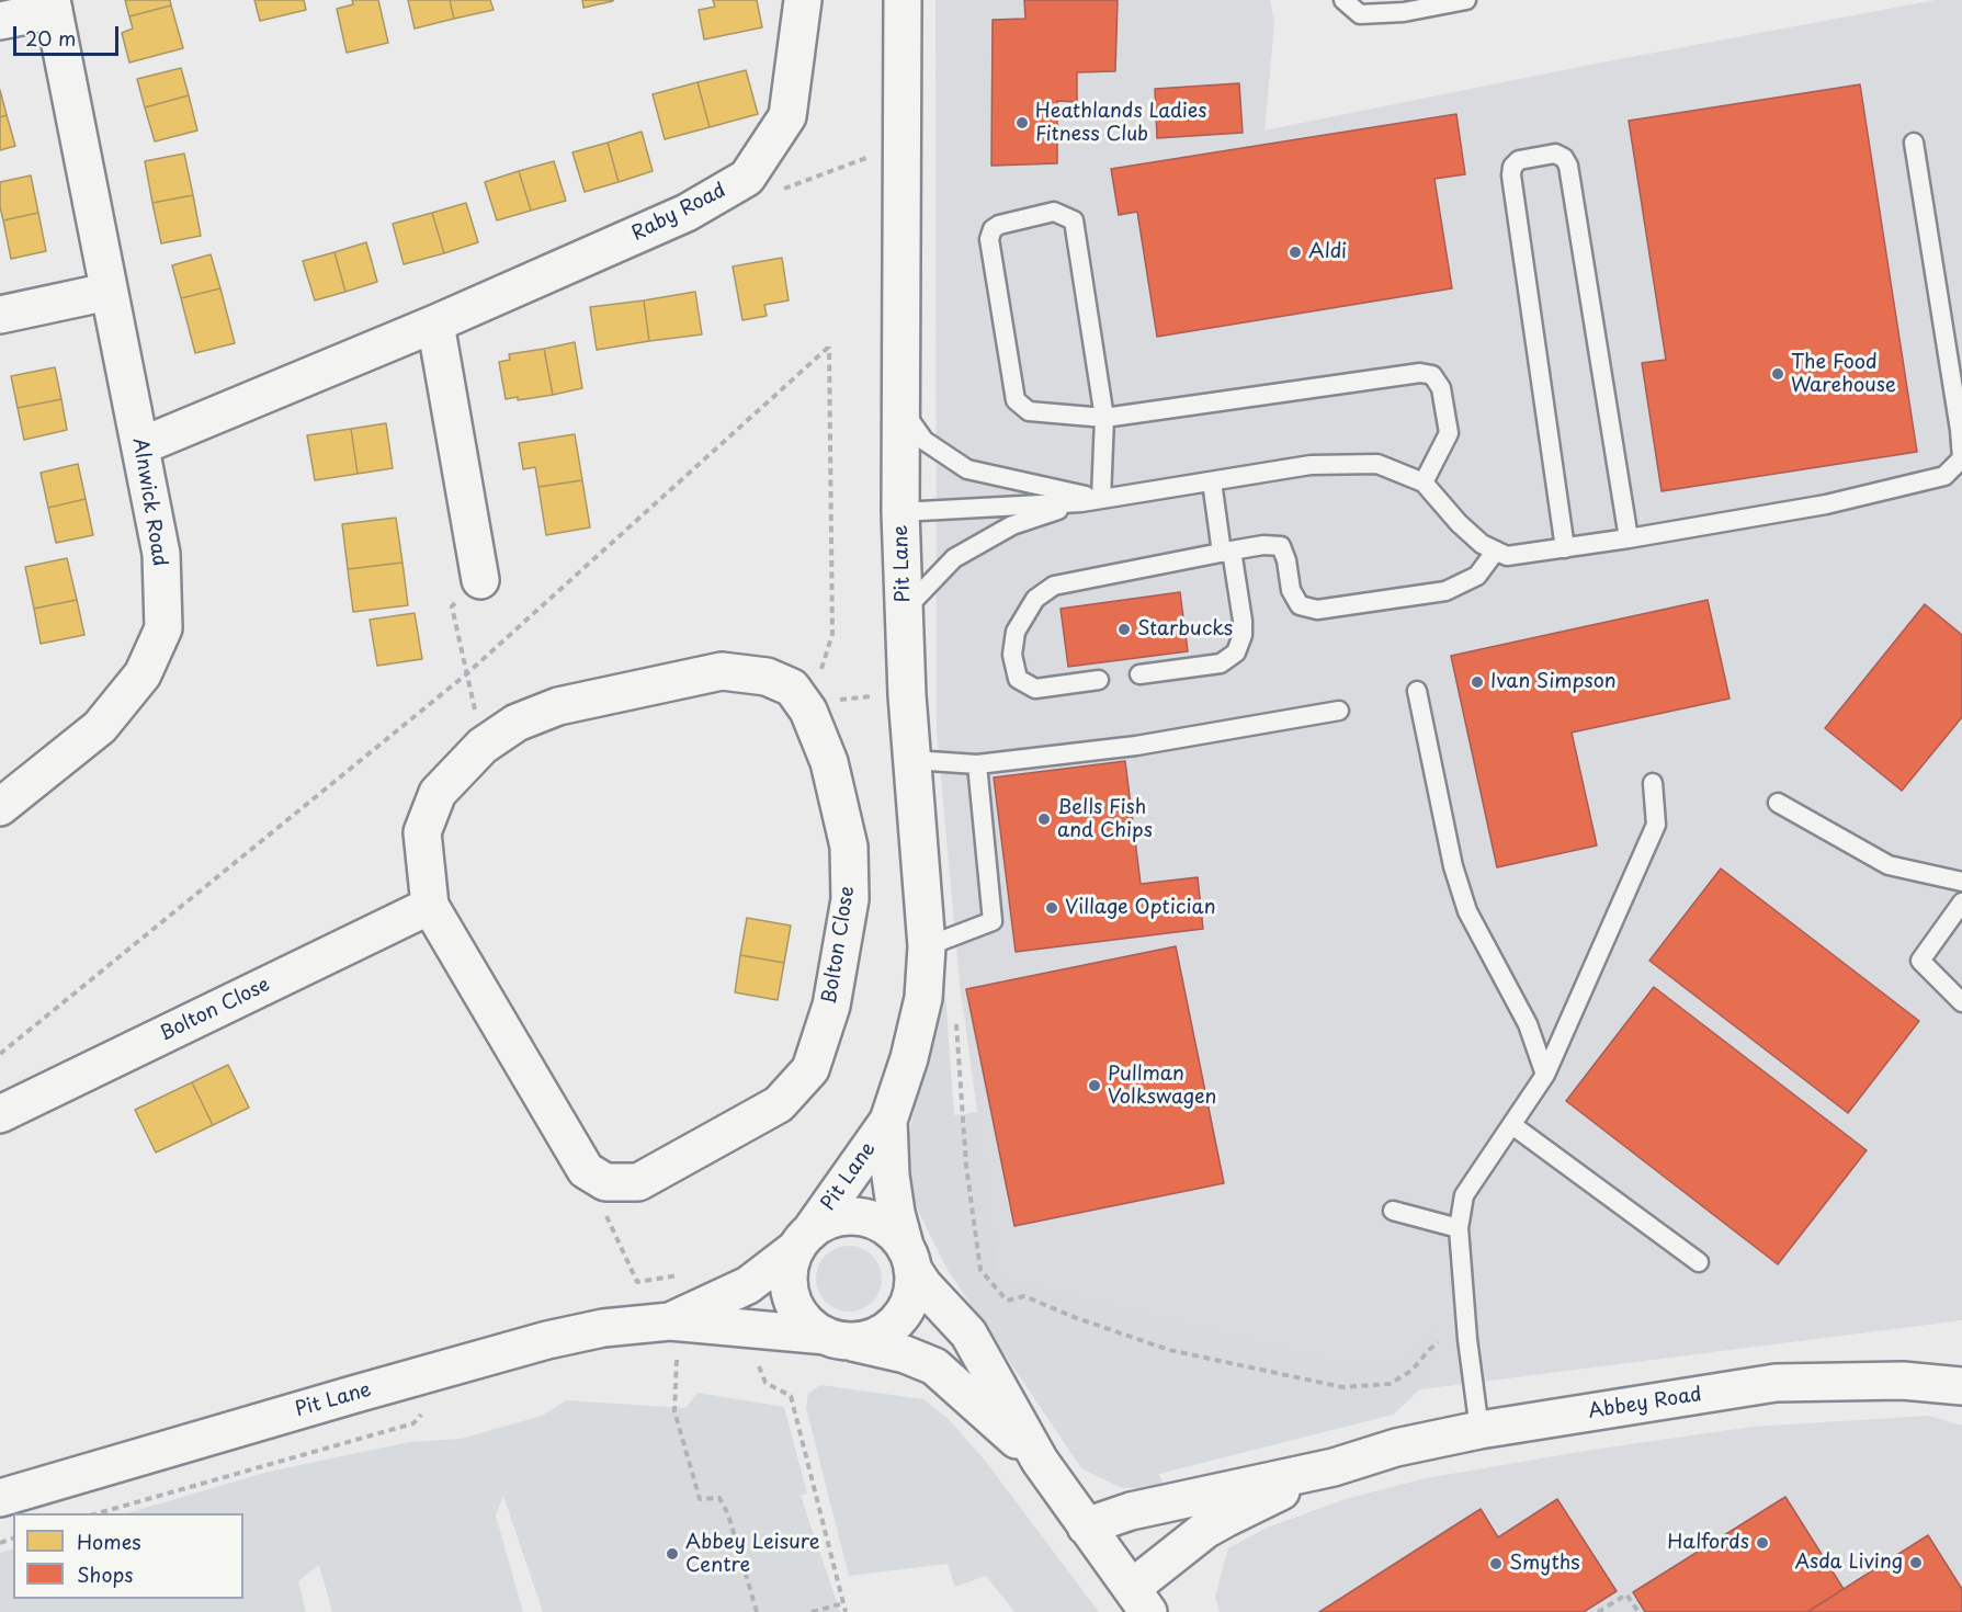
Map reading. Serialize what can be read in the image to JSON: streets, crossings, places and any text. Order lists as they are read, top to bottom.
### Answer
{
  "streets": {
    "street": [
      "Raby Road",
      "Alnwick Road",
      "Pit Lane",
      "Bolton Close",
      "Abbey Road"
    ]
  },
  "crossings": [
    ["Raby Road", "Alnwick Road"]
  ],
  "places": [
    "Heathlands Ladies Fitness Club",
    "Aldi",
    "The Food Warehouse",
    "Starbucks",
    "Ivan Simpson",
    "Bells Fish and Chips",
    "Village Optician",
    "Pullman Volkswagen",
    "Halfords",
    "Abbey Leisure Centre",
    "Asda Living",
    "Smyths"
  ],
  "legend": ["Homes", "Shops"],
  "scale_bar": "20 m"
}
